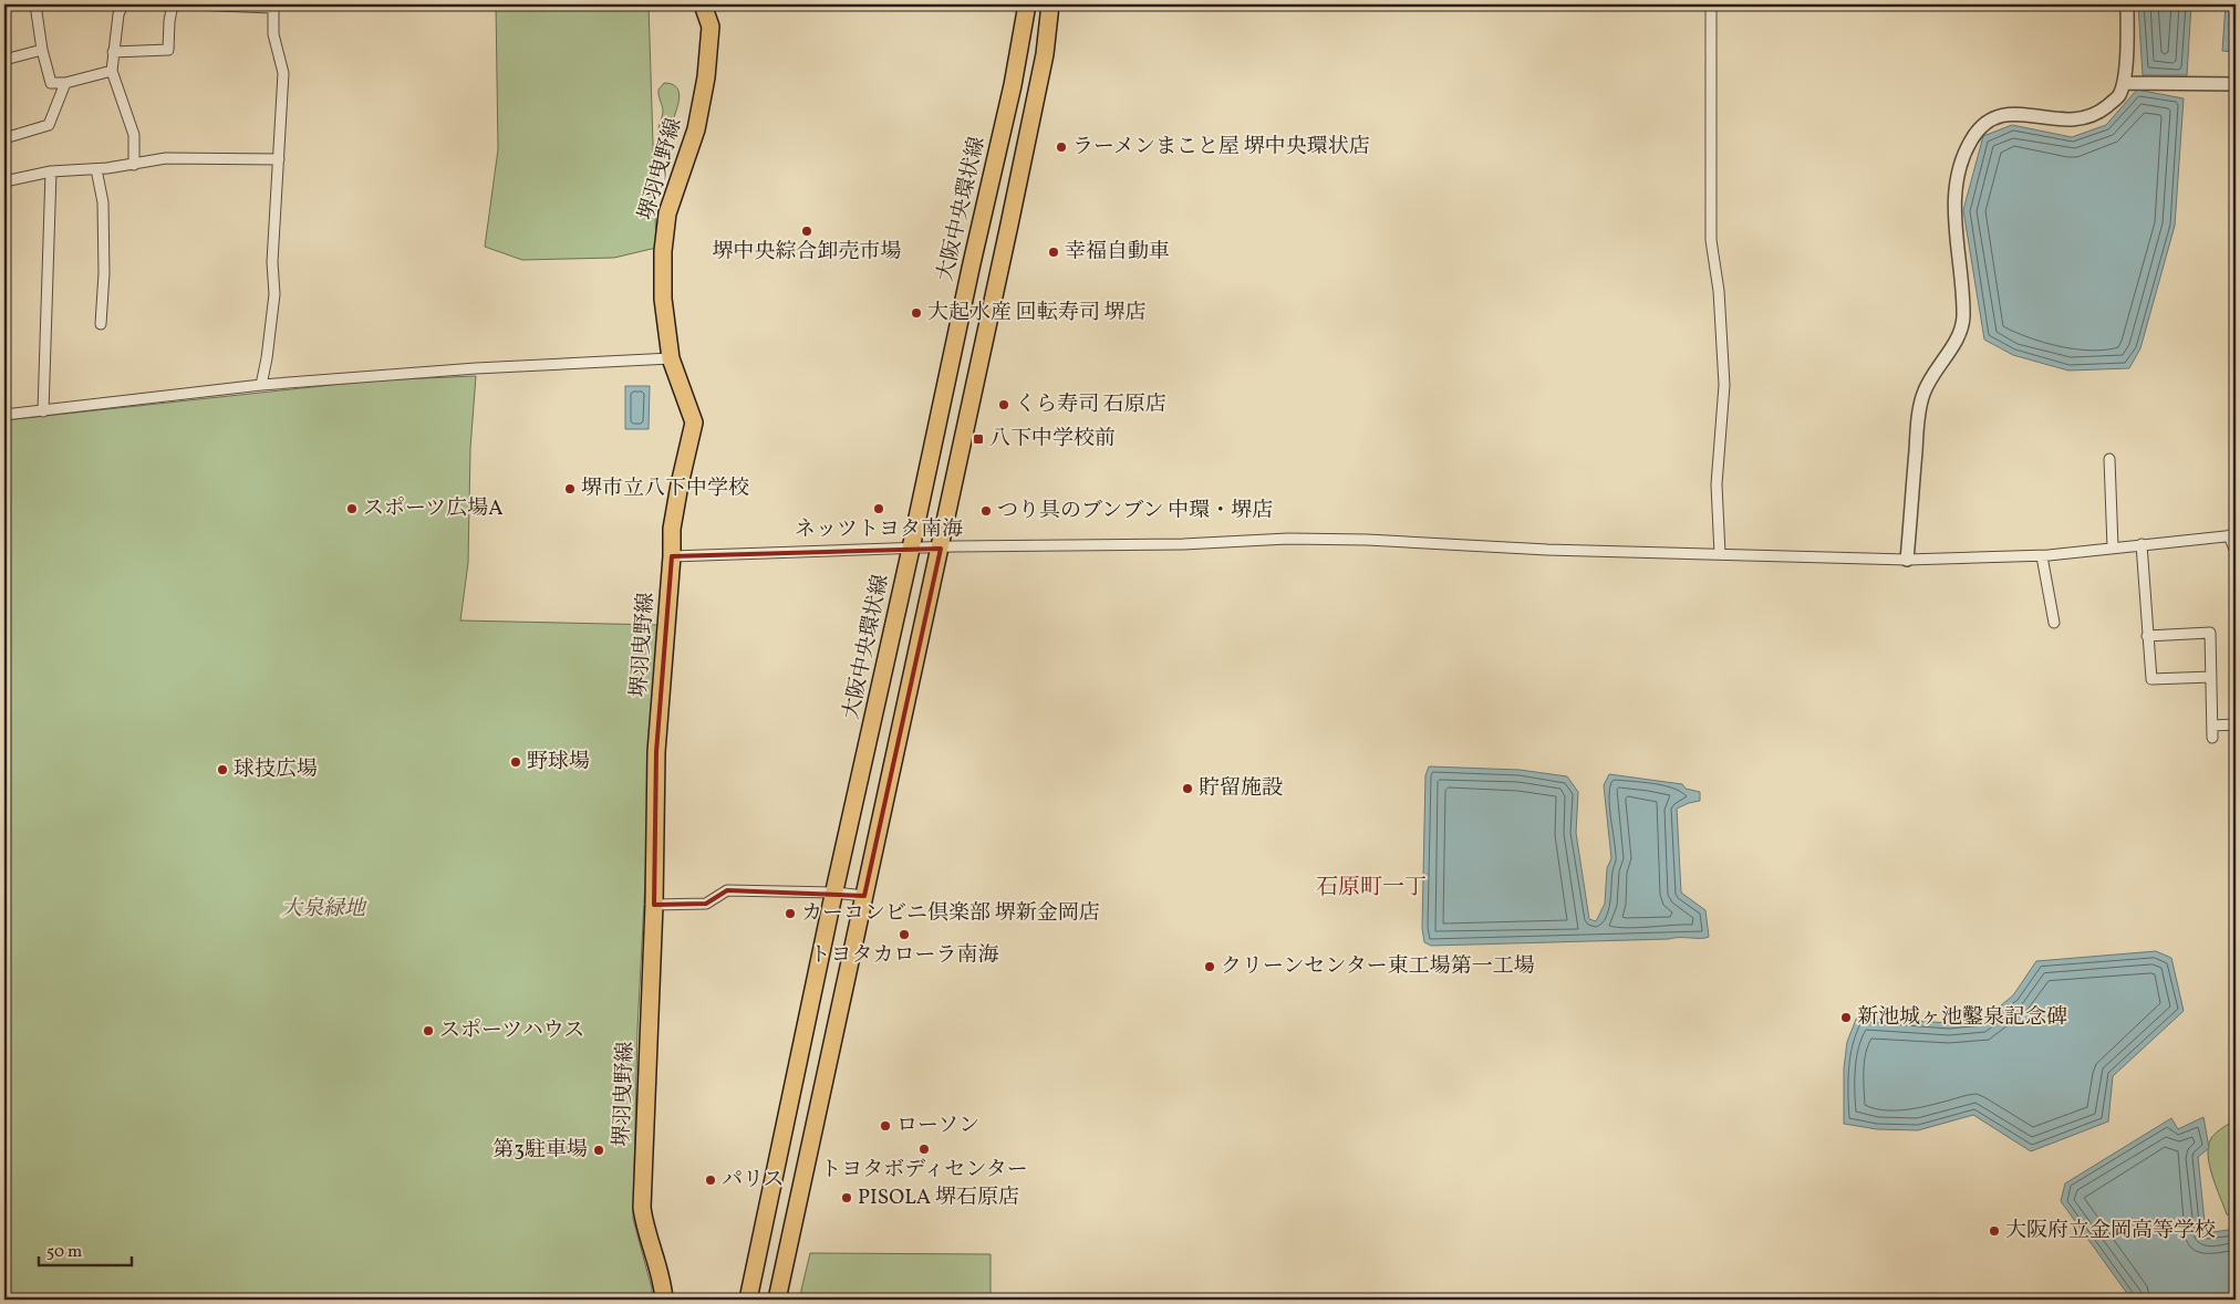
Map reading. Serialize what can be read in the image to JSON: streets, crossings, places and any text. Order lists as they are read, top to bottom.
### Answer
{
  "streets": {
    "main road": ["堺羽曳野線", "大阪中央環状線"]
  },
  "districts": ["石原町一丁"],
  "parks": ["大泉緑地"],
  "places": {
    "other": [
      "ラーメンまこと屋 堺中央環状店",
      "堺中央綜合卸売市場",
      "幸福自動車",
      "大起水産 回転寿司 堺店",
      "くら寿司 石原店",
      "堺市立八下中学校",
      "スポーツ広場A",
      "ネッツトヨタ南海",
      "つり具のブンブン 中環・堺店",
      "野球場",
      "球技広場",
      "貯留施設",
      "カーコンビニ倶楽部 堺新金岡店",
      "トヨタカローラ南海",
      "クリーンセンター東工場第一工場",
      "新池城ヶ池鑿泉記念碑",
      "スポーツハウス",
      "ローソン",
      "トヨタボディセンター",
      "第3駐車場",
      "パリス",
      "PISOLA 堺石原店",
      "大阪府立金岡高等学校"
    ],
    "transit": ["八下中学校前"]
  },
  "scale_bar": "50 m"
}
